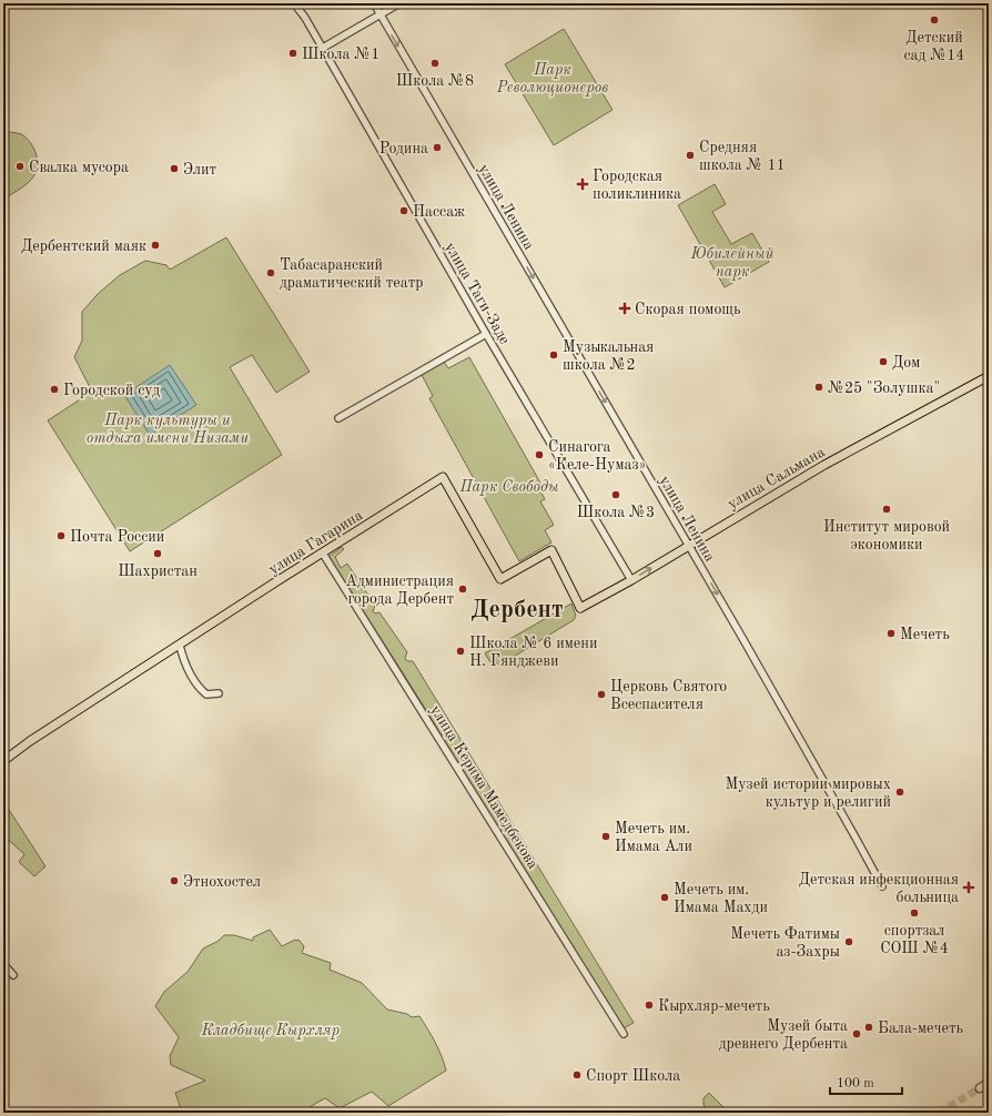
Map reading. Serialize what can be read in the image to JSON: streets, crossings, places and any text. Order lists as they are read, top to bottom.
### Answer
{
  "streets": {
    "main road": ["улица Сальмана", "улица Гагарина"],
    "street": ["улица Ленина", "улица Таги-Заде", "улица Керима Мамедбекова"]
  },
  "crossings": [
    ["улица Ленина", "улица Сальмана"],
    ["улица Таги-Заде", "улица Сальмана"],
    ["улица Сальмана", "улица Гагарина"],
    ["улица Гагарина", "улица Керима Мамедбекова"]
  ],
  "one_way": ["улица Ленина"],
  "districts": ["Дербент"],
  "parks": [
    "Парк Революционеров",
    "Юбилейный парк",
    "Парк культуры и отдыха имени Низами",
    "Парк Свободы",
    "Кладбище Кырхляр"
  ],
  "places": {
    "other": [
      "Детский сад №14",
      "Школа №1",
      "Школа №8",
      "Родина",
      "Средняя школа № 11",
      "Свалка мусора",
      "Элит",
      "Пассаж",
      "Дербентский маяк",
      "Табасаранский драматический театр",
      "Музыкальная школа №2",
      "Дом",
      "№25 \"Золушка\"",
      "Городской суд",
      "Синагога «Келе-Нумаз»",
      "Школа №3",
      "Институт мировой экономики",
      "Почта России",
      "Шахристан",
      "Администрация города Дербент",
      "Мечеть",
      "Школа № 6 имени Н. Гянджеви",
      "Церковь Святого Всеспасителя",
      "Музей истории мировых культур и религий",
      "Мечеть им. Имама Али",
      "Этнохостел",
      "Мечеть им. Имама Махди",
      "спортзал СОШ №4",
      "Мечеть Фатимы аз-Захры",
      "Кырхляр-мечеть",
      "Бала-мечеть",
      "Музей быта древнего Дербента",
      "Спорт Школа"
    ],
    "health": ["Городская поликлиника", "Скорая помощь", "Детская инфекционная больница"]
  },
  "scale_bar": "100 m"
}
